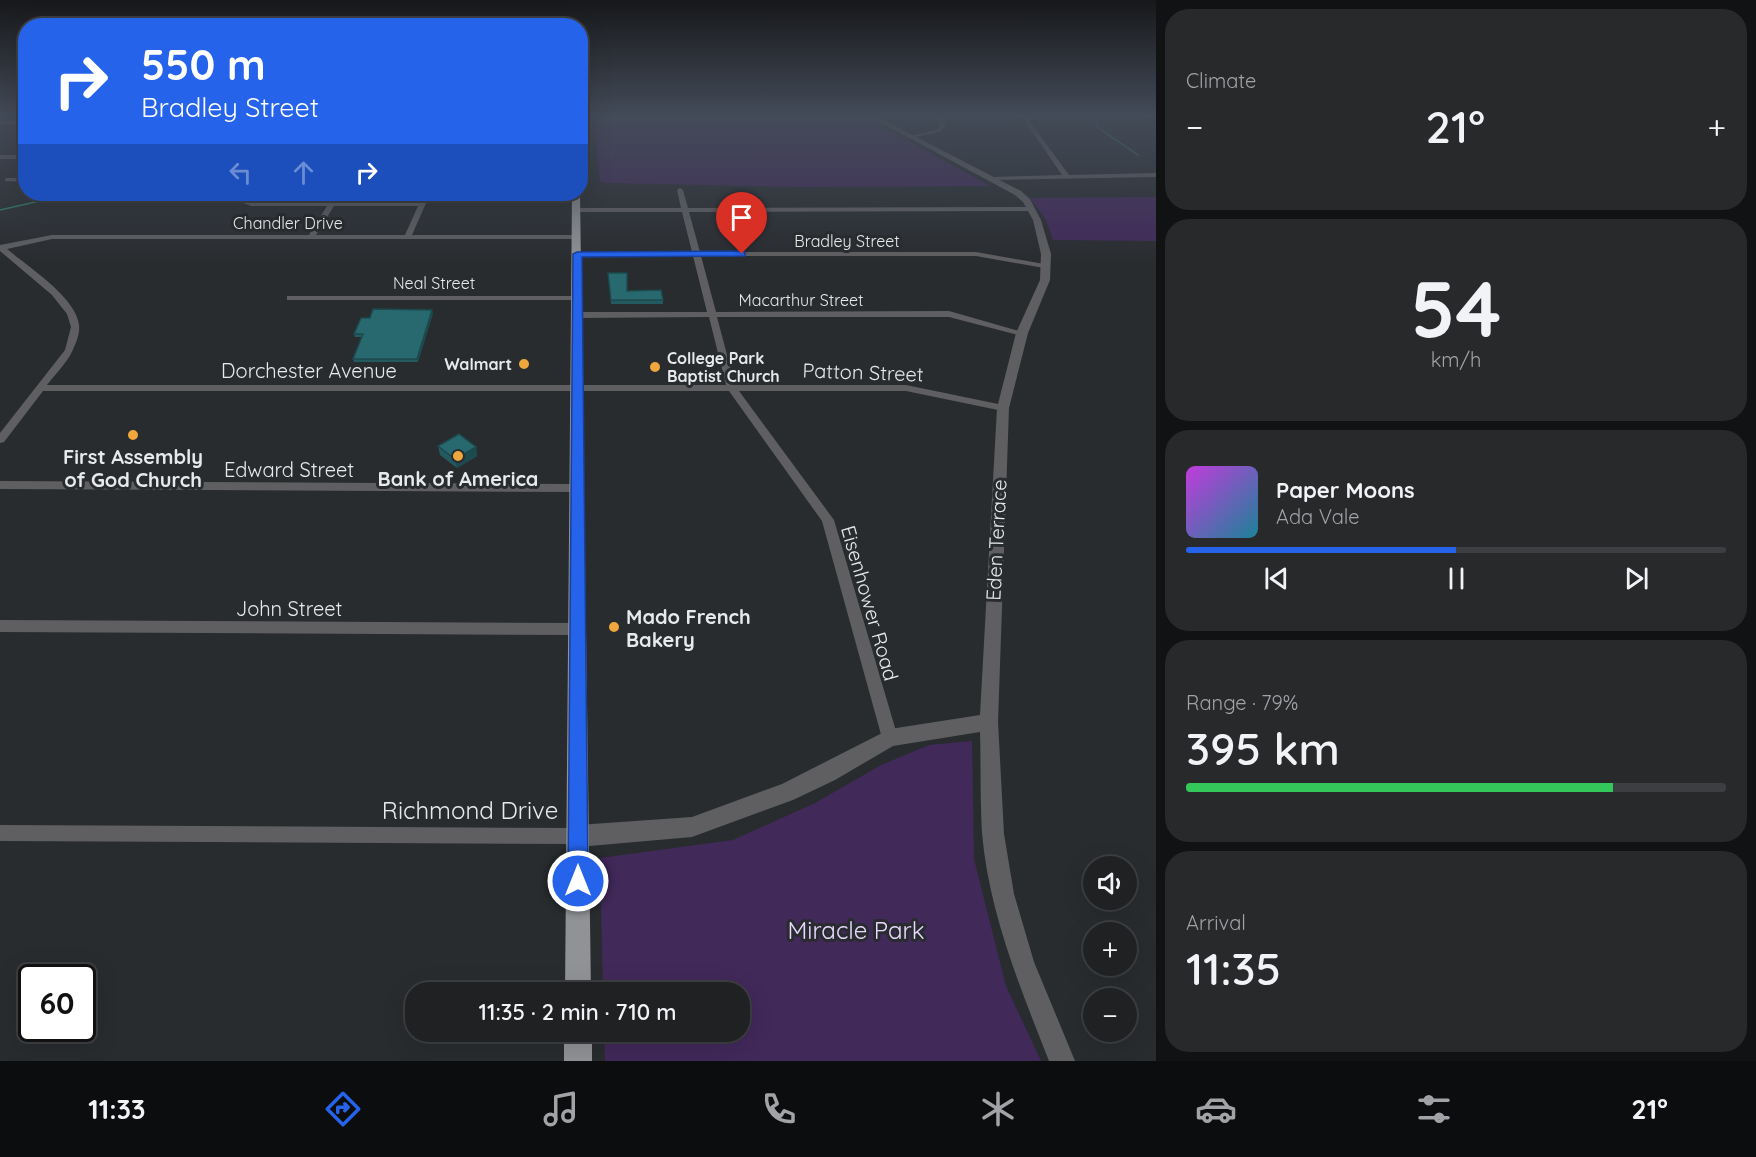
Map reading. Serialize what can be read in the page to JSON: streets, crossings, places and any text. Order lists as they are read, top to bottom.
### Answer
{
  "streets": {
    "street": [
      "Chandler Drive",
      "Bradley Street",
      "Neal Street",
      "Macarthur Street",
      "Dorchester Avenue",
      "Patton Street",
      "Edward Street",
      "Eden Terrace",
      "Eisenhower Road",
      "John Street",
      "Richmond Drive"
    ]
  },
  "crossings": [
    ["Bradley Street", "Eden Terrace"],
    ["Bradley Street", "Eisenhower Road"],
    ["Macarthur Street", "Eden Terrace"],
    ["Macarthur Street", "Eisenhower Road"],
    ["Dorchester Avenue", "Patton Street"],
    ["Patton Street", "Eden Terrace"],
    ["Patton Street", "Eisenhower Road"],
    ["Eden Terrace", "Richmond Drive"],
    ["Eisenhower Road", "Richmond Drive"]
  ],
  "parks": ["Miracle Park"],
  "places": [
    "Walmart",
    "College Park Baptist Church",
    "First Assembly of God Church",
    "Bank of America",
    "Mado French Bakery"
  ],
  "page": {
    "tile": [
      "Climate",
      ["54", "km/h"],
      ["Range · 79%", "395 km"],
      ["Arrival", "11:35"]
    ],
    "turn": ["550 m", "Bradley Street"],
    "heat": ["−", "21°", "+"],
    "song": ["Paper Moons", "Ada Vale"],
    "map_buttons": ["+", "−"],
    "limit": "60",
    "trip": "11:35 · 2 min · 710 m",
    "tabs": ["11:33", "21°"]
  }
}
